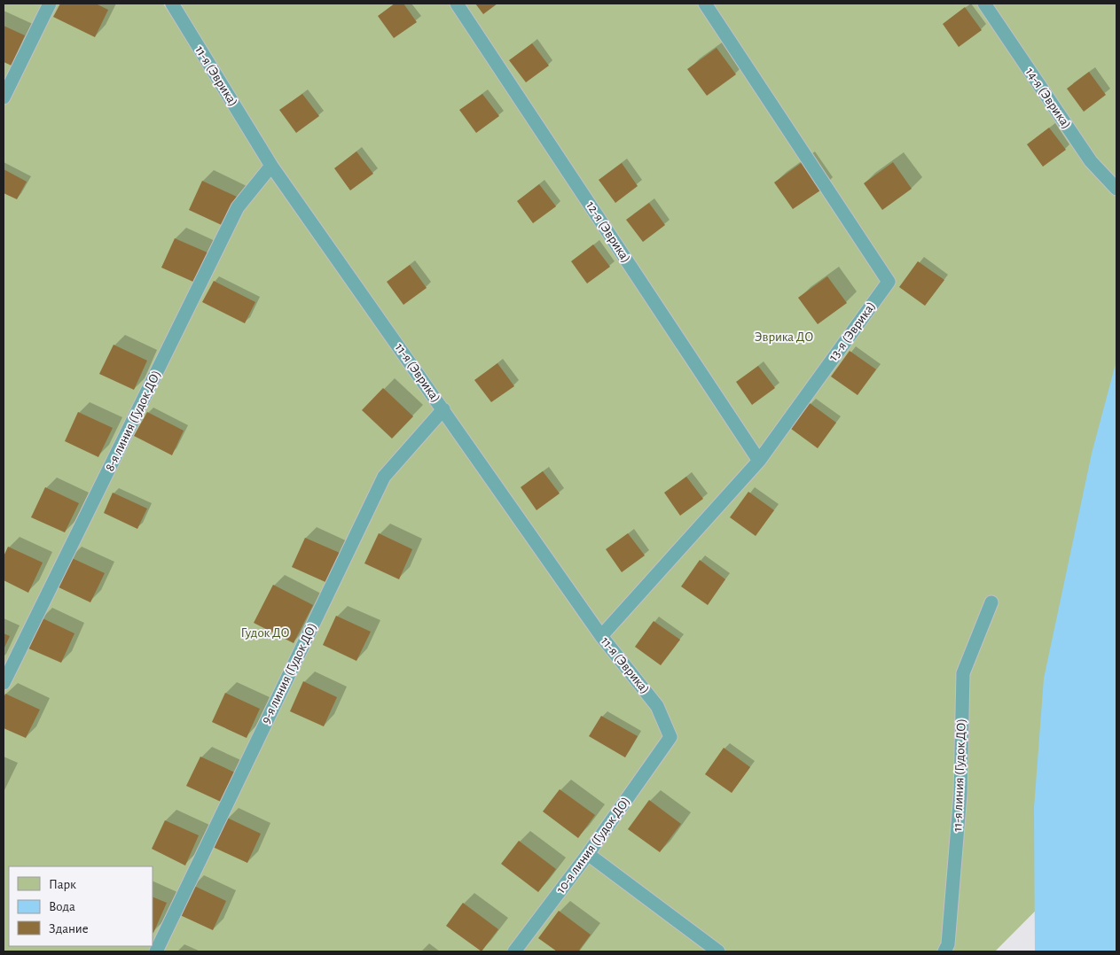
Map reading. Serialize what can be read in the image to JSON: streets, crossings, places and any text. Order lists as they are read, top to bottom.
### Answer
{
  "streets": {
    "lane": [
      "11-я (Эврика)",
      "14-я (Эврика)",
      "12-я (Эврика)",
      "13-я (Эврика)",
      "8-я линия (Гудок ДО)",
      "9-я линия (Гудок ДО)",
      "11-я линия (Гудок ДО)",
      "10-я линия (Гудок ДО)"
    ]
  },
  "crossings": [
    ["11-я (Эврика)", "13-я (Эврика)"],
    ["11-я (Эврика)", "8-я линия (Гудок ДО)"],
    ["11-я (Эврика)", "9-я линия (Гудок ДО)"],
    ["11-я (Эврика)", "10-я линия (Гудок ДО)"],
    ["12-я (Эврика)", "13-я (Эврика)"]
  ],
  "parks": ["Эврика ДО", "Гудок ДО"],
  "legend": ["Парк", "Вода", "Здание"]
}
